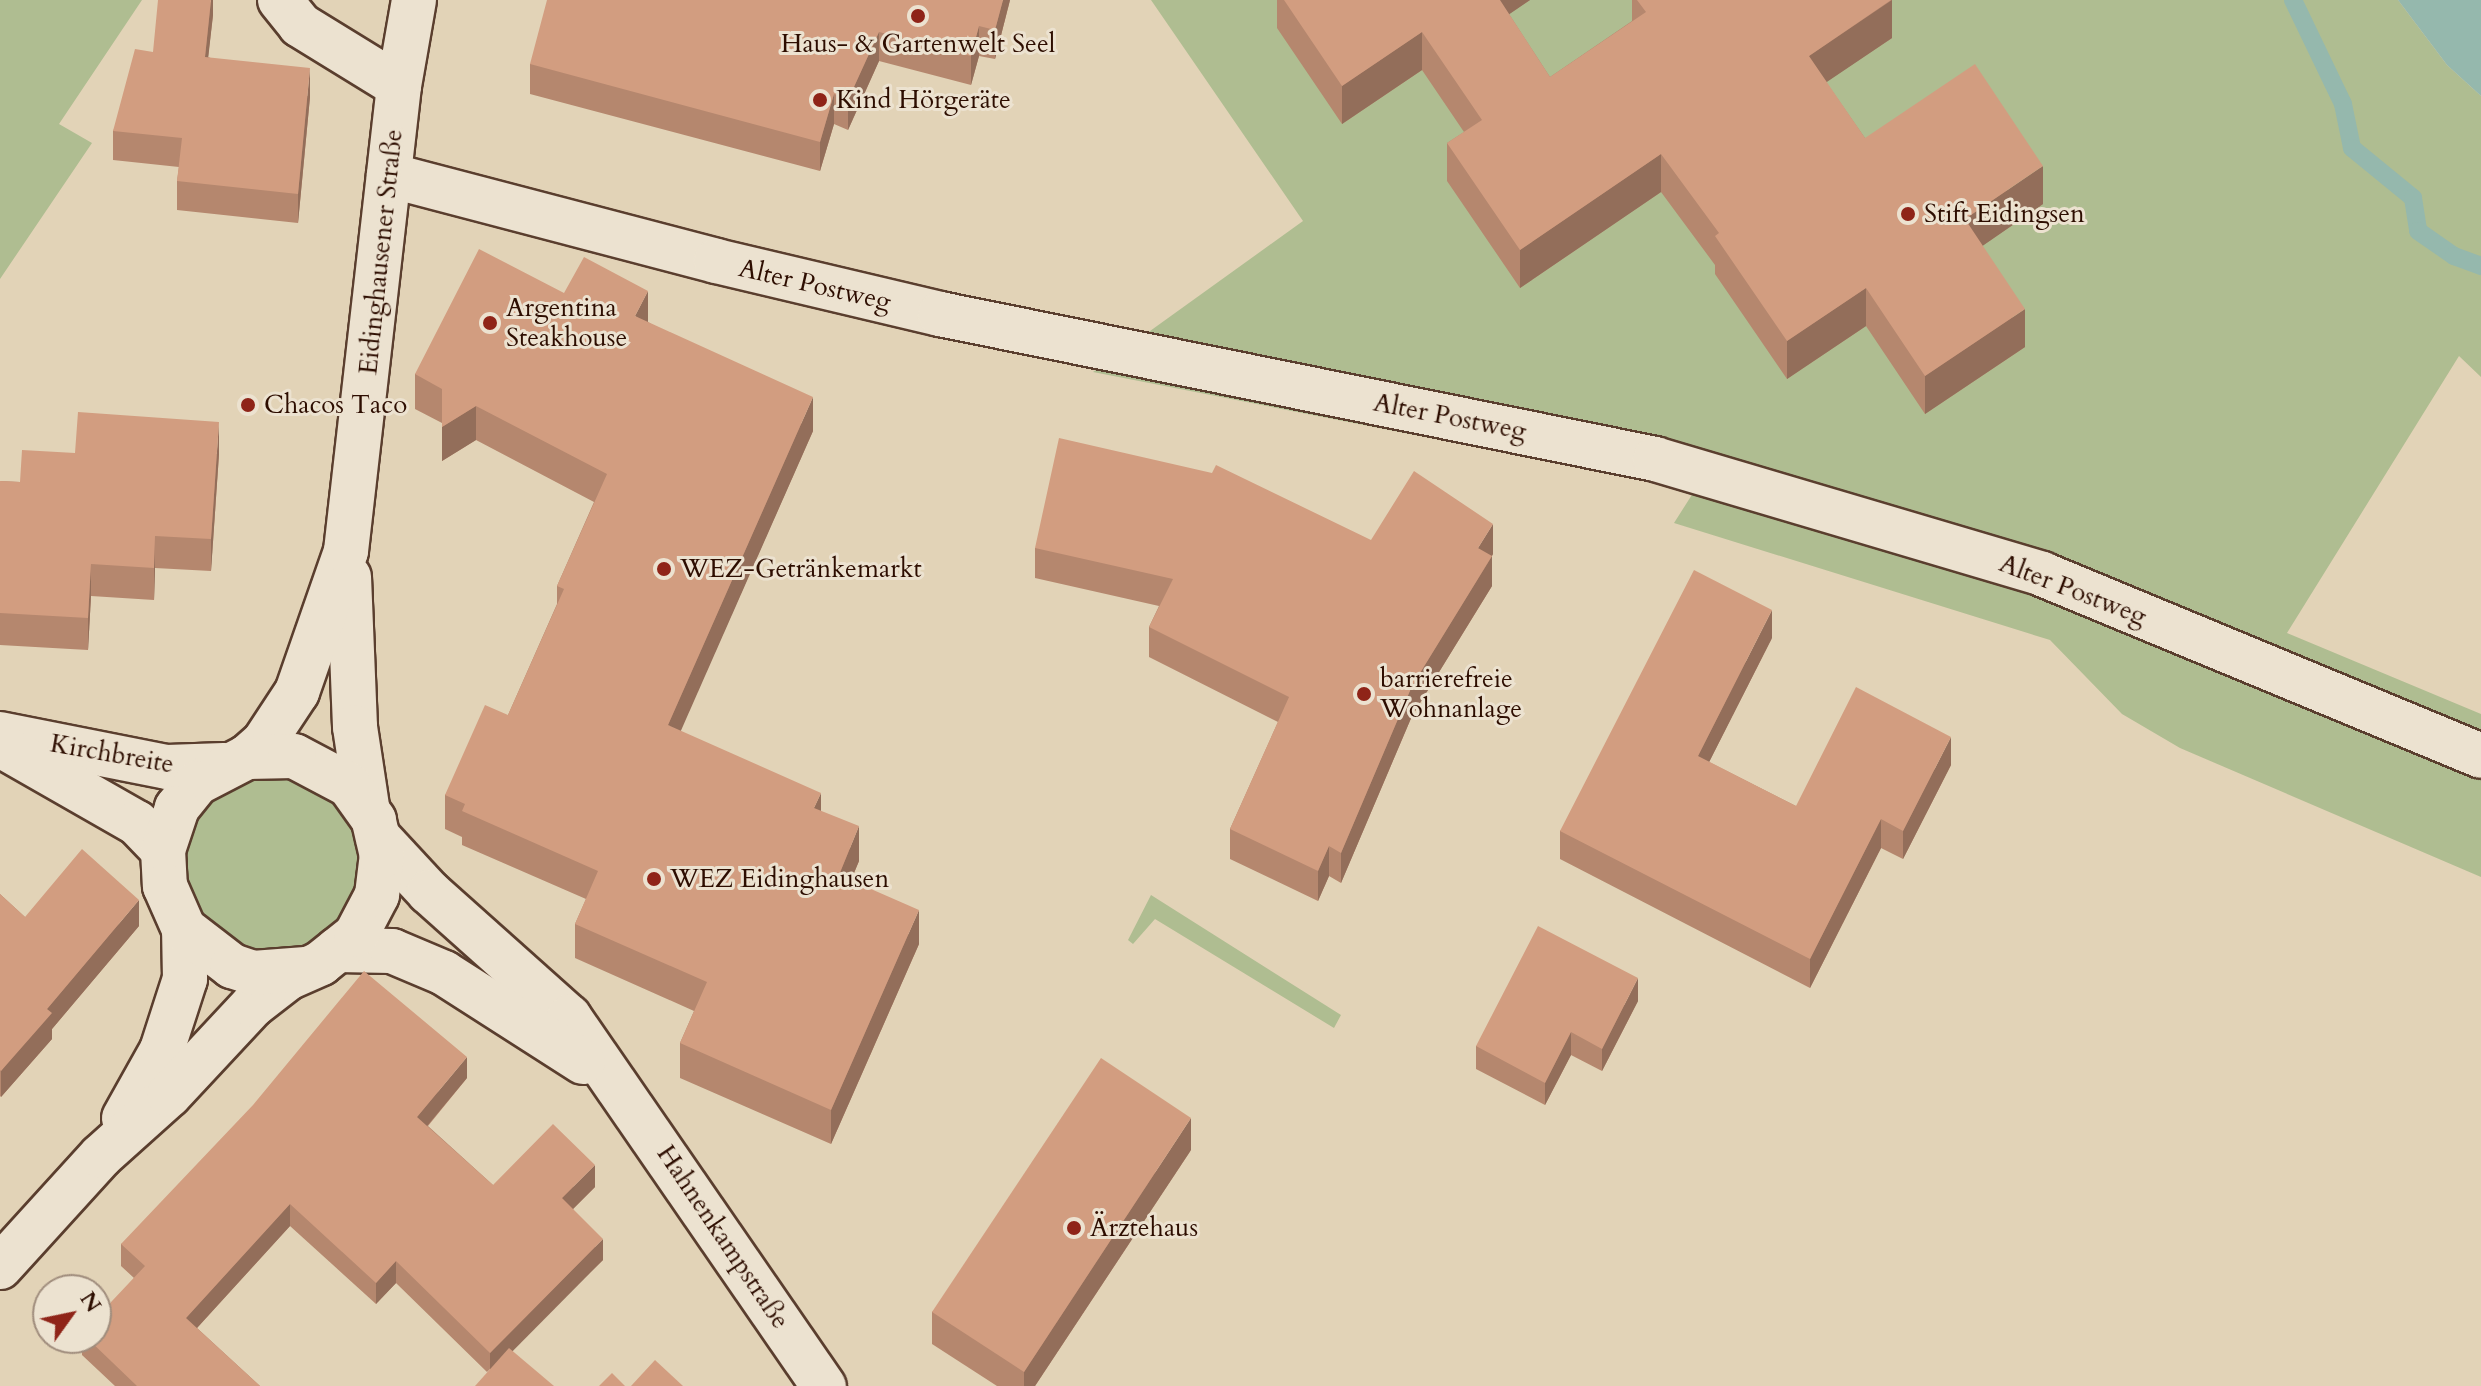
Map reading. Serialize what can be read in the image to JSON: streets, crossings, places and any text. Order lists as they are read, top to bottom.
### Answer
{
  "streets": {
    "street": [
      "Eidinghausener Straße",
      "Alter Postweg",
      "Kirchbreite",
      "Hahnenkampstraße"
    ]
  },
  "crossings": [
    ["Eidinghausener Straße", "Alter Postweg"],
    ["Eidinghausener Straße", "Kirchbreite"],
    ["Eidinghausener Straße", "Hahnenkampstraße"],
    ["Kirchbreite", "Hahnenkampstraße"]
  ],
  "places": [
    "Haus- & Gartenwelt Seel",
    "Kind Hörgeräte",
    "Stift Eidingsen",
    "Argentina Steakhouse",
    "Chacos Taco",
    "WEZ-Getränkemarkt",
    "barrierefreie Wohnanlage",
    "WEZ Eidinghausen",
    "Ärztehaus"
  ],
  "north": "top right"
}
